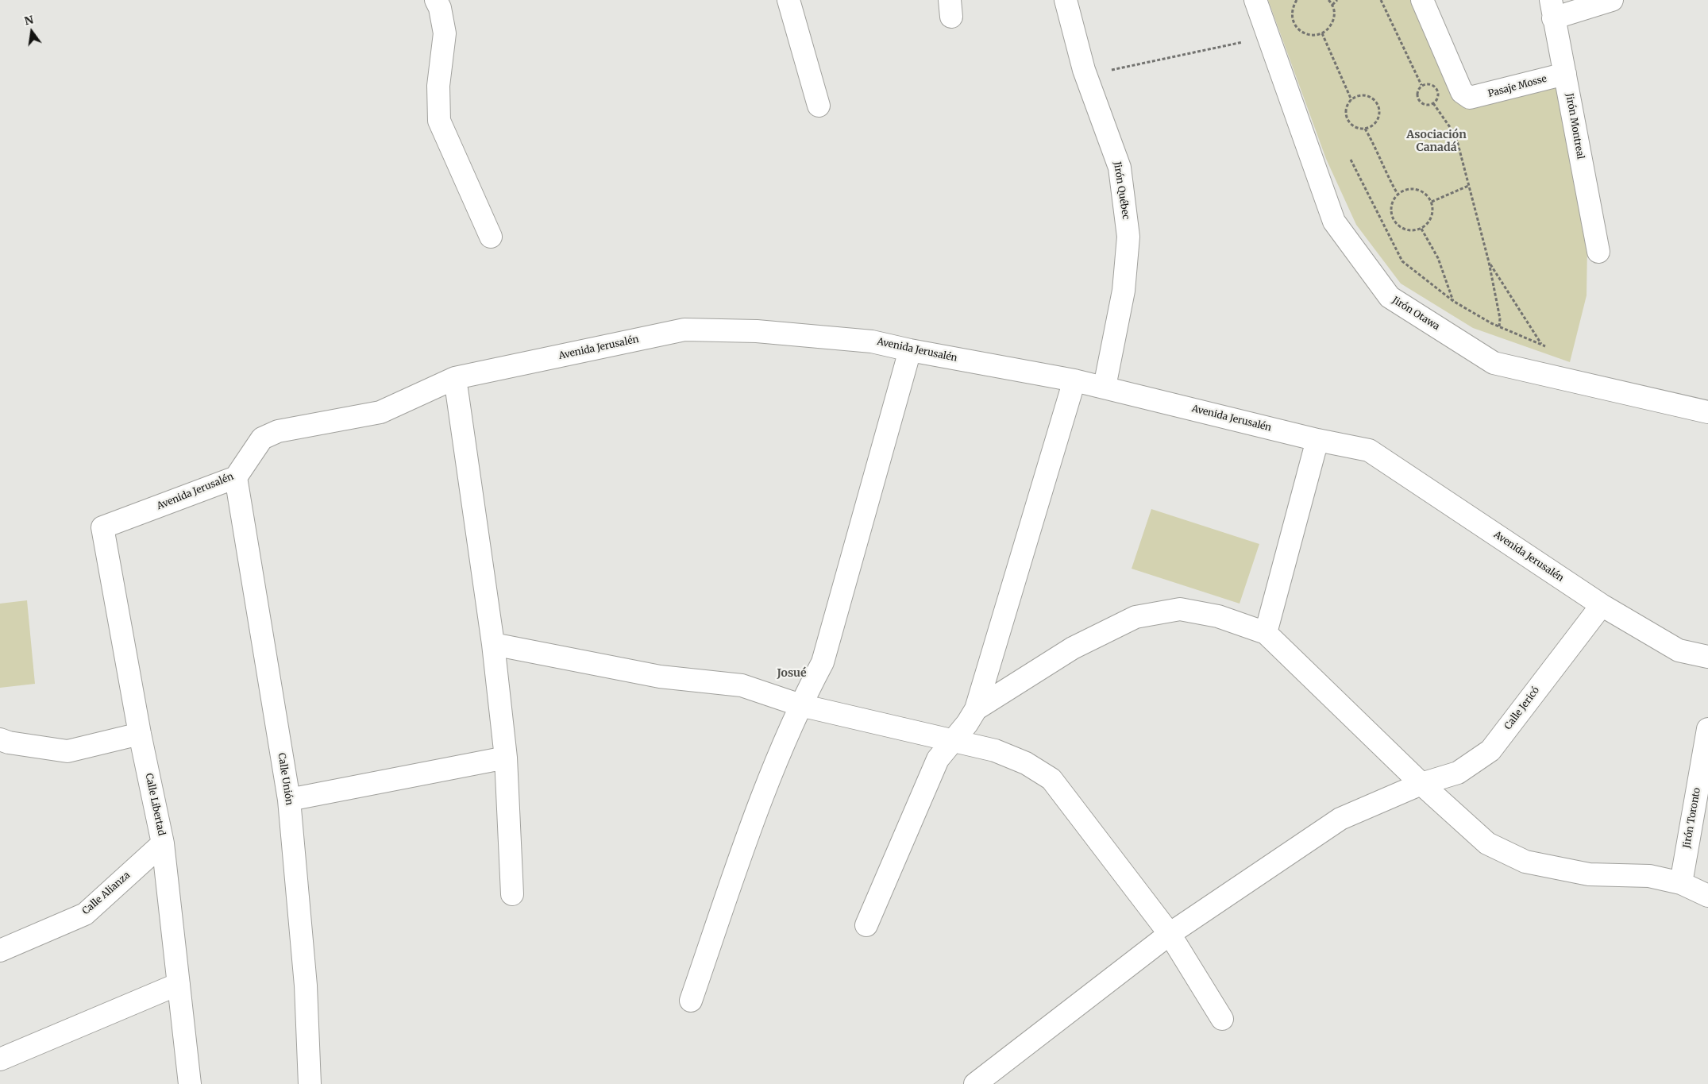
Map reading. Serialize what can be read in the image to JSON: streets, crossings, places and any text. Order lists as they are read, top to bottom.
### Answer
{
  "streets": {
    "street": [
      "Pasaje Mosse",
      "Jirón Montreal",
      "Jirón Québec",
      "Jirón Otawa",
      "Avenida Jerusalén",
      "Calle Jericó",
      "Calle Unión",
      "Calle Libertad",
      "Jirón Toronto",
      "Calle Alianza"
    ]
  },
  "crossings": [
    ["Pasaje Mosse", "Jirón Montreal"],
    ["Jirón Québec", "Avenida Jerusalén"],
    ["Avenida Jerusalén", "Calle Jericó"],
    ["Avenida Jerusalén", "Calle Unión"],
    ["Avenida Jerusalén", "Calle Libertad"],
    ["Calle Libertad", "Calle Alianza"]
  ],
  "districts": ["Asociación Canadá", "Josué"],
  "north": "top"
}
